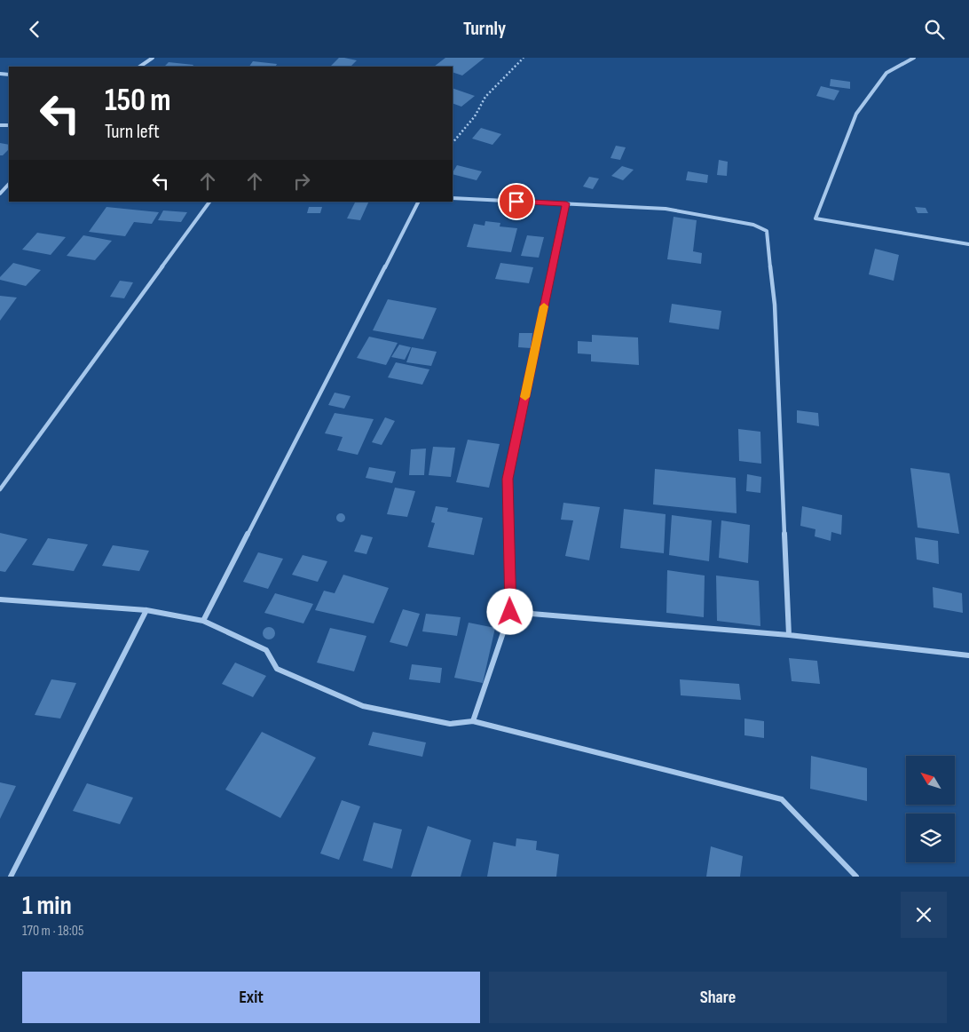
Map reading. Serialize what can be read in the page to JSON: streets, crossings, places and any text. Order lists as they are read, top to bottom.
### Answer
{
  "north": "top left",
  "page": {
    "header": "Turnly",
    "turn": ["150 m", "Turn left"],
    "heading": ["1 min", "170 m · 18:05"],
    "buttons": ["Exit", "Share"]
  }
}
